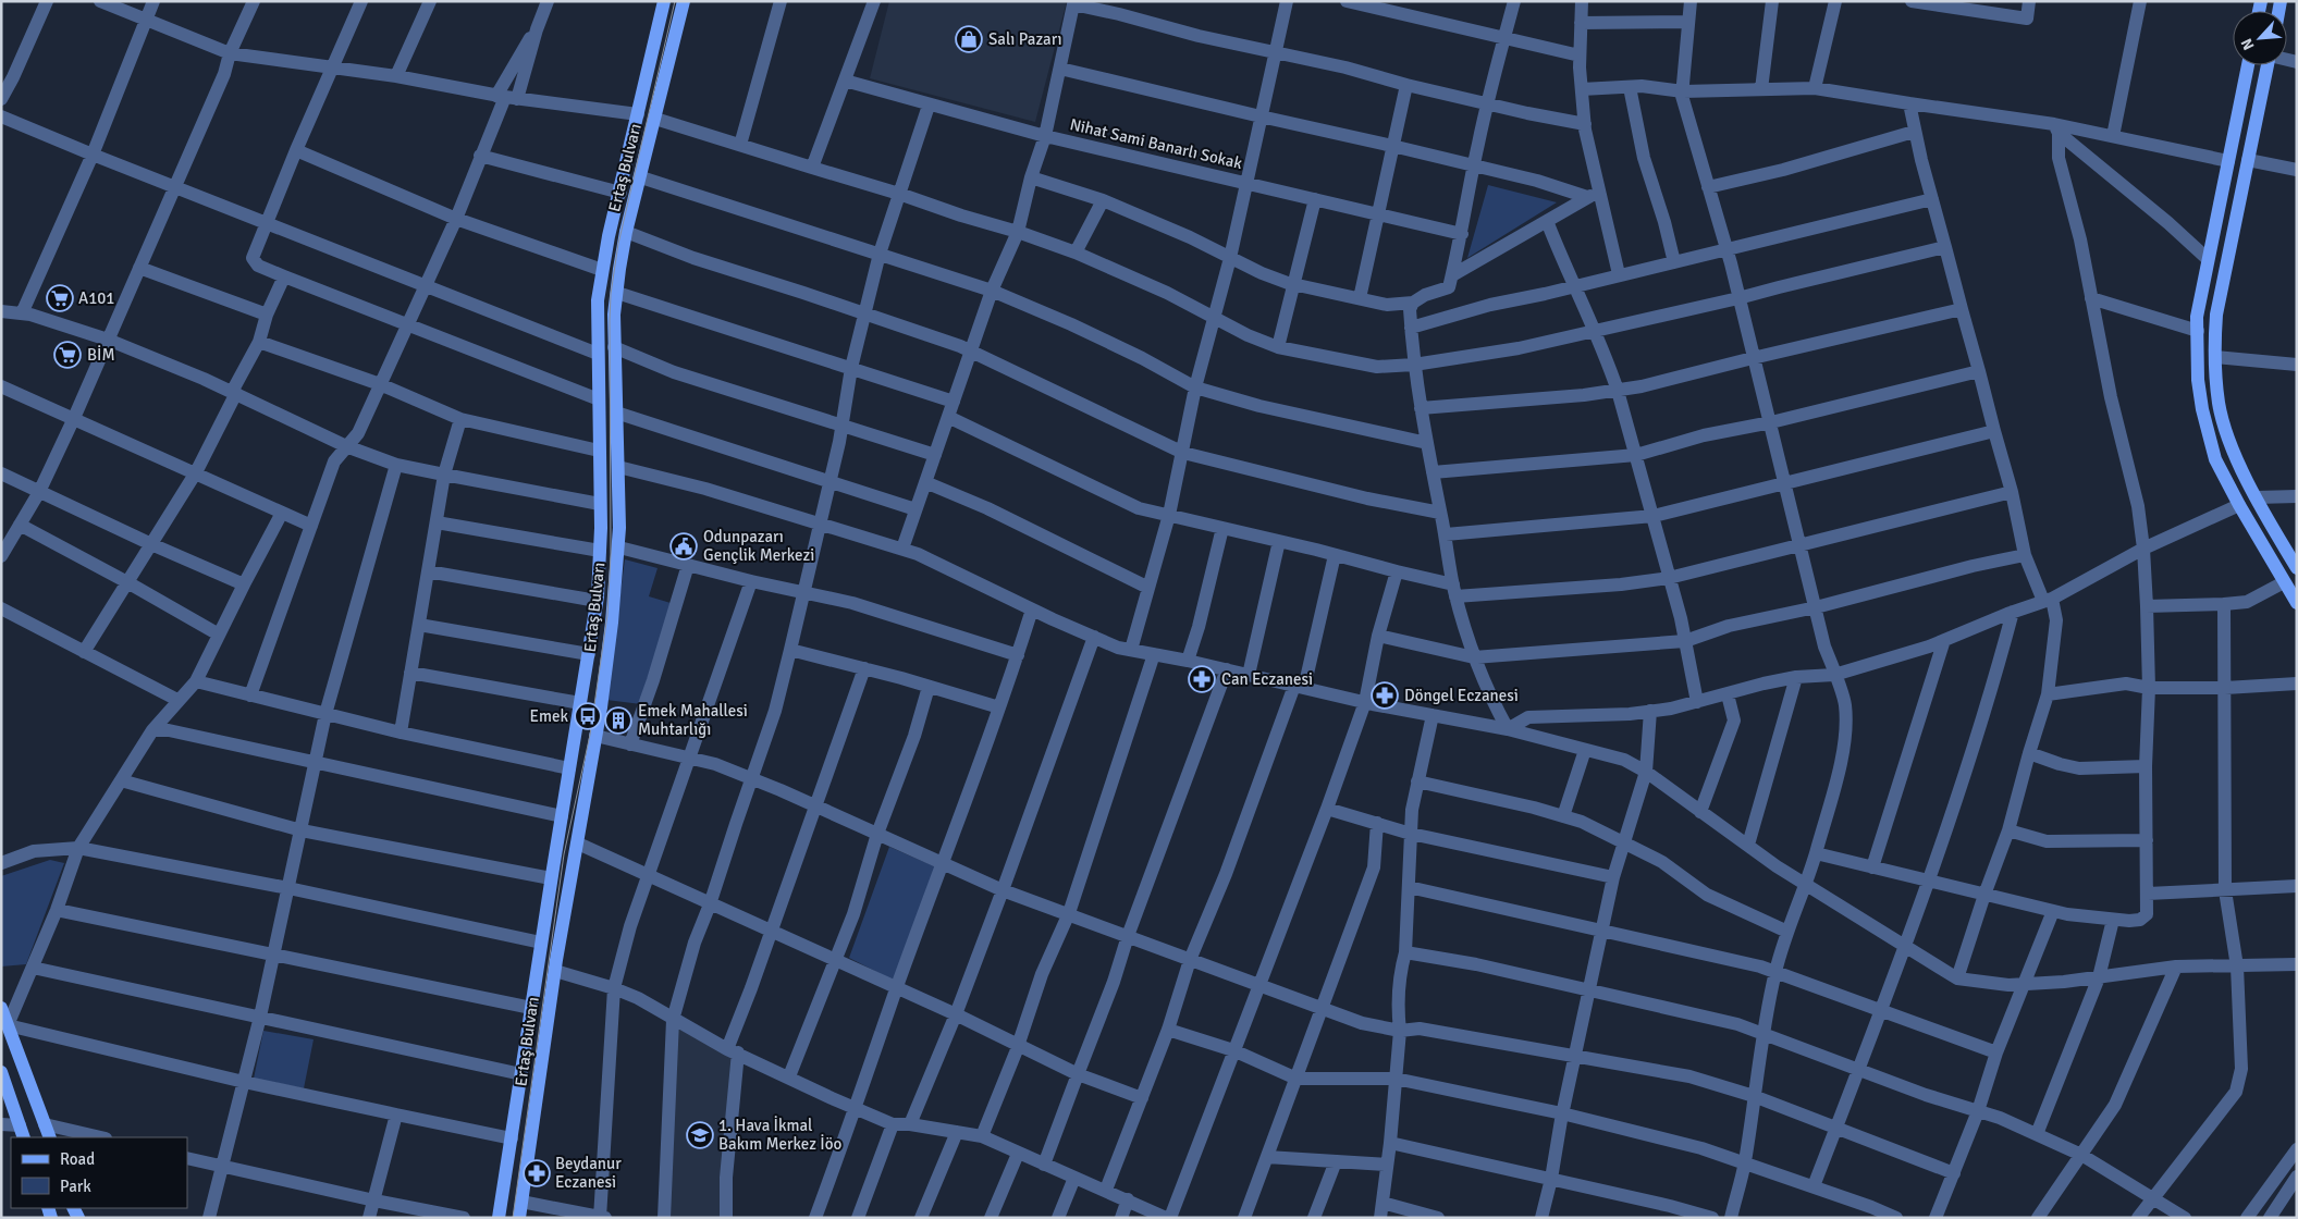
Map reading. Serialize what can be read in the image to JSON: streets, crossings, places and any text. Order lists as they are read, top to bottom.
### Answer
{
  "streets": {
    "main road": ["Ertaş Bulvarı"],
    "street": ["Nihat Sami Banarlı Sokak"]
  },
  "places": {
    "shop": ["Salı Pazarı"],
    "supermarket": ["A101", "BİM"],
    "public building": ["Odunpazarı Gençlik Merkezi"],
    "pharmacy": ["Can Eczanesi", "Döngel Eczanesi", "Beydanur Eczanesi"],
    "bus stop": ["Emek"],
    "building": ["Emek Mahallesi Muhtarlığı"],
    "school or university": ["1. Hava İkmal Bakım Merkez İöo"]
  },
  "legend": ["Road", "Park"],
  "north": "bottom left"
}
